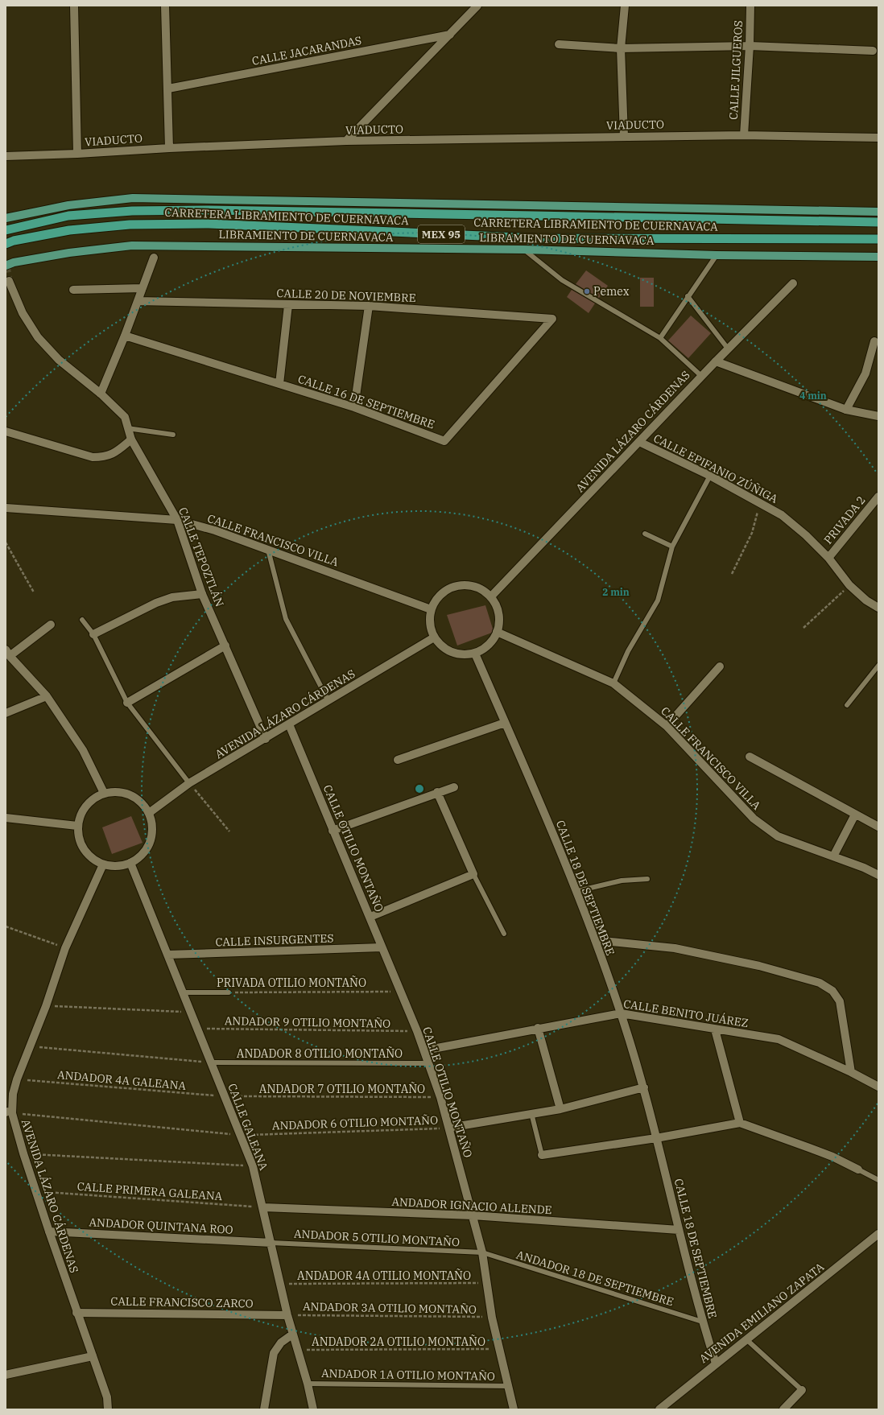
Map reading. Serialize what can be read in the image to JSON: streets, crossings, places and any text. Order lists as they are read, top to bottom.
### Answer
{
  "streets": {
    "highway": ["CARRETERA LIBRAMIENTO DE CUERNAVACA", "MEX 95"],
    "main road": ["LIBRAMIENTO DE CUERNAVACA"],
    "street": [
      "CALLE JACARANDAS",
      "CALLE JILGUEROS",
      "VIADUCTO",
      "CALLE 20 DE NOVIEMBRE",
      "CALLE 16 DE SEPTIEMBRE",
      "AVENIDA LÁZARO CÁRDENAS",
      "CALLE EPIFANIO ZÚÑIGA",
      "PRIVADA 2",
      "CALLE FRANCISCO VILLA",
      "CALLE TEPOZTLÁN",
      "CALLE OTILIO MONTAÑO",
      "CALLE 18 DE SEPTIEMBRE",
      "CALLE INSURGENTES",
      "CALLE BENITO JUÁREZ",
      "CALLE GALEANA",
      "ANDADOR IGNACIO ALLENDE",
      "ANDADOR QUINTANA ROO",
      "CALLE FRANCISCO ZARCO",
      "AVENIDA EMILIANO ZAPATA"
    ],
    "lane": [
      "PRIVADA OTILIO MONTAÑO",
      "ANDADOR 8 OTILIO MONTAÑO",
      "ANDADOR 5 OTILIO MONTAÑO",
      "ANDADOR 18 DE SEPTIEMBRE",
      "ANDADOR 1A OTILIO MONTAÑO"
    ],
    "path": [
      "ANDADOR 9 OTILIO MONTAÑO",
      "ANDADOR 4A GALEANA",
      "ANDADOR 7 OTILIO MONTAÑO",
      "ANDADOR 6 OTILIO MONTAÑO",
      "CALLE PRIMERA GALEANA",
      "ANDADOR 4A OTILIO MONTAÑO",
      "ANDADOR 3A OTILIO MONTAÑO",
      "ANDADOR 2A OTILIO MONTAÑO"
    ]
  },
  "crossings": [
    ["CALLE JILGUEROS", "VIADUCTO"],
    ["CALLE 20 DE NOVIEMBRE", "CALLE 16 DE SEPTIEMBRE"],
    ["AVENIDA LÁZARO CÁRDENAS", "CALLE EPIFANIO ZÚÑIGA"],
    ["AVENIDA LÁZARO CÁRDENAS", "CALLE FRANCISCO VILLA"],
    ["AVENIDA LÁZARO CÁRDENAS", "CALLE TEPOZTLÁN"],
    ["AVENIDA LÁZARO CÁRDENAS", "CALLE OTILIO MONTAÑO"],
    ["AVENIDA LÁZARO CÁRDENAS", "CALLE 18 DE SEPTIEMBRE"],
    ["AVENIDA LÁZARO CÁRDENAS", "ANDADOR 4A GALEANA"],
    ["AVENIDA LÁZARO CÁRDENAS", "ANDADOR 6 OTILIO MONTAÑO"],
    ["AVENIDA LÁZARO CÁRDENAS", "CALLE GALEANA"],
    ["AVENIDA LÁZARO CÁRDENAS", "CALLE PRIMERA GALEANA"],
    ["AVENIDA LÁZARO CÁRDENAS", "ANDADOR QUINTANA ROO"],
    ["AVENIDA LÁZARO CÁRDENAS", "CALLE FRANCISCO ZARCO"],
    ["CALLE EPIFANIO ZÚÑIGA", "PRIVADA 2"],
    ["CALLE FRANCISCO VILLA", "CALLE TEPOZTLÁN"],
    ["CALLE FRANCISCO VILLA", "CALLE 18 DE SEPTIEMBRE"],
    ["CALLE OTILIO MONTAÑO", "CALLE INSURGENTES"],
    ["CALLE OTILIO MONTAÑO", "PRIVADA OTILIO MONTAÑO"],
    ["CALLE OTILIO MONTAÑO", "CALLE BENITO JUÁREZ"],
    ["CALLE OTILIO MONTAÑO", "ANDADOR 9 OTILIO MONTAÑO"],
    ["CALLE OTILIO MONTAÑO", "ANDADOR 8 OTILIO MONTAÑO"],
    ["CALLE OTILIO MONTAÑO", "ANDADOR 7 OTILIO MONTAÑO"],
    ["CALLE OTILIO MONTAÑO", "ANDADOR 6 OTILIO MONTAÑO"],
    ["CALLE OTILIO MONTAÑO", "ANDADOR IGNACIO ALLENDE"],
    ["CALLE OTILIO MONTAÑO", "ANDADOR 5 OTILIO MONTAÑO"],
    ["CALLE OTILIO MONTAÑO", "ANDADOR 4A OTILIO MONTAÑO"],
    ["CALLE OTILIO MONTAÑO", "ANDADOR 18 DE SEPTIEMBRE"],
    ["CALLE OTILIO MONTAÑO", "ANDADOR 3A OTILIO MONTAÑO"],
    ["CALLE OTILIO MONTAÑO", "ANDADOR 2A OTILIO MONTAÑO"],
    ["CALLE OTILIO MONTAÑO", "ANDADOR 1A OTILIO MONTAÑO"],
    ["CALLE 18 DE SEPTIEMBRE", "CALLE BENITO JUÁREZ"],
    ["CALLE 18 DE SEPTIEMBRE", "ANDADOR IGNACIO ALLENDE"],
    ["CALLE 18 DE SEPTIEMBRE", "ANDADOR 18 DE SEPTIEMBRE"],
    ["CALLE 18 DE SEPTIEMBRE", "AVENIDA EMILIANO ZAPATA"],
    ["CALLE INSURGENTES", "CALLE GALEANA"],
    ["PRIVADA OTILIO MONTAÑO", "CALLE GALEANA"],
    ["ANDADOR 9 OTILIO MONTAÑO", "CALLE GALEANA"],
    ["ANDADOR 8 OTILIO MONTAÑO", "CALLE GALEANA"],
    ["ANDADOR 4A GALEANA", "ANDADOR 7 OTILIO MONTAÑO"],
    ["ANDADOR 4A GALEANA", "CALLE GALEANA"],
    ["ANDADOR 7 OTILIO MONTAÑO", "CALLE GALEANA"],
    ["ANDADOR 6 OTILIO MONTAÑO", "CALLE GALEANA"],
    ["CALLE GALEANA", "CALLE PRIMERA GALEANA"],
    ["CALLE GALEANA", "ANDADOR IGNACIO ALLENDE"],
    ["CALLE GALEANA", "ANDADOR QUINTANA ROO"],
    ["CALLE GALEANA", "ANDADOR 5 OTILIO MONTAÑO"],
    ["CALLE GALEANA", "ANDADOR 4A OTILIO MONTAÑO"],
    ["CALLE GALEANA", "CALLE FRANCISCO ZARCO"],
    ["CALLE GALEANA", "ANDADOR 3A OTILIO MONTAÑO"],
    ["CALLE GALEANA", "ANDADOR 2A OTILIO MONTAÑO"],
    ["CALLE GALEANA", "ANDADOR 1A OTILIO MONTAÑO"],
    ["CALLE PRIMERA GALEANA", "ANDADOR IGNACIO ALLENDE"],
    ["ANDADOR QUINTANA ROO", "ANDADOR 5 OTILIO MONTAÑO"],
    ["ANDADOR 5 OTILIO MONTAÑO", "ANDADOR 18 DE SEPTIEMBRE"],
    ["CALLE FRANCISCO ZARCO", "ANDADOR 3A OTILIO MONTAÑO"]
  ],
  "places": ["Pemex"],
  "rings": ["4 min", "2 min"]
}
